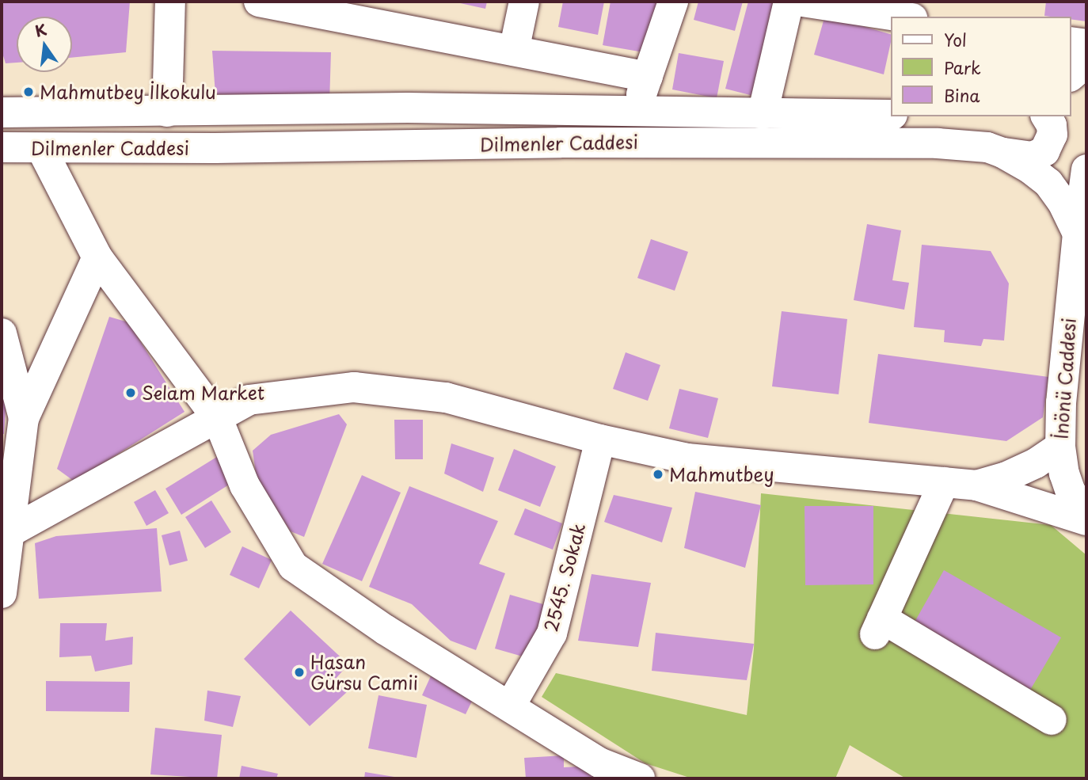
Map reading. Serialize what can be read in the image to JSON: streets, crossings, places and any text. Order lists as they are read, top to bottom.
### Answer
{
  "streets": {
    "street": ["Dilmenler Caddesi", "İnönü Caddesi", "2545. Sokak"]
  },
  "crossings": [
    ["Dilmenler Caddesi", "İnönü Caddesi"]
  ],
  "places": [
    "Mahmutbey İlkokulu",
    "Selam Market",
    "Mahmutbey",
    "Hasan Gürsu Camii"
  ],
  "legend": ["Yol", "Park", "Bina"],
  "north": "top"
}
